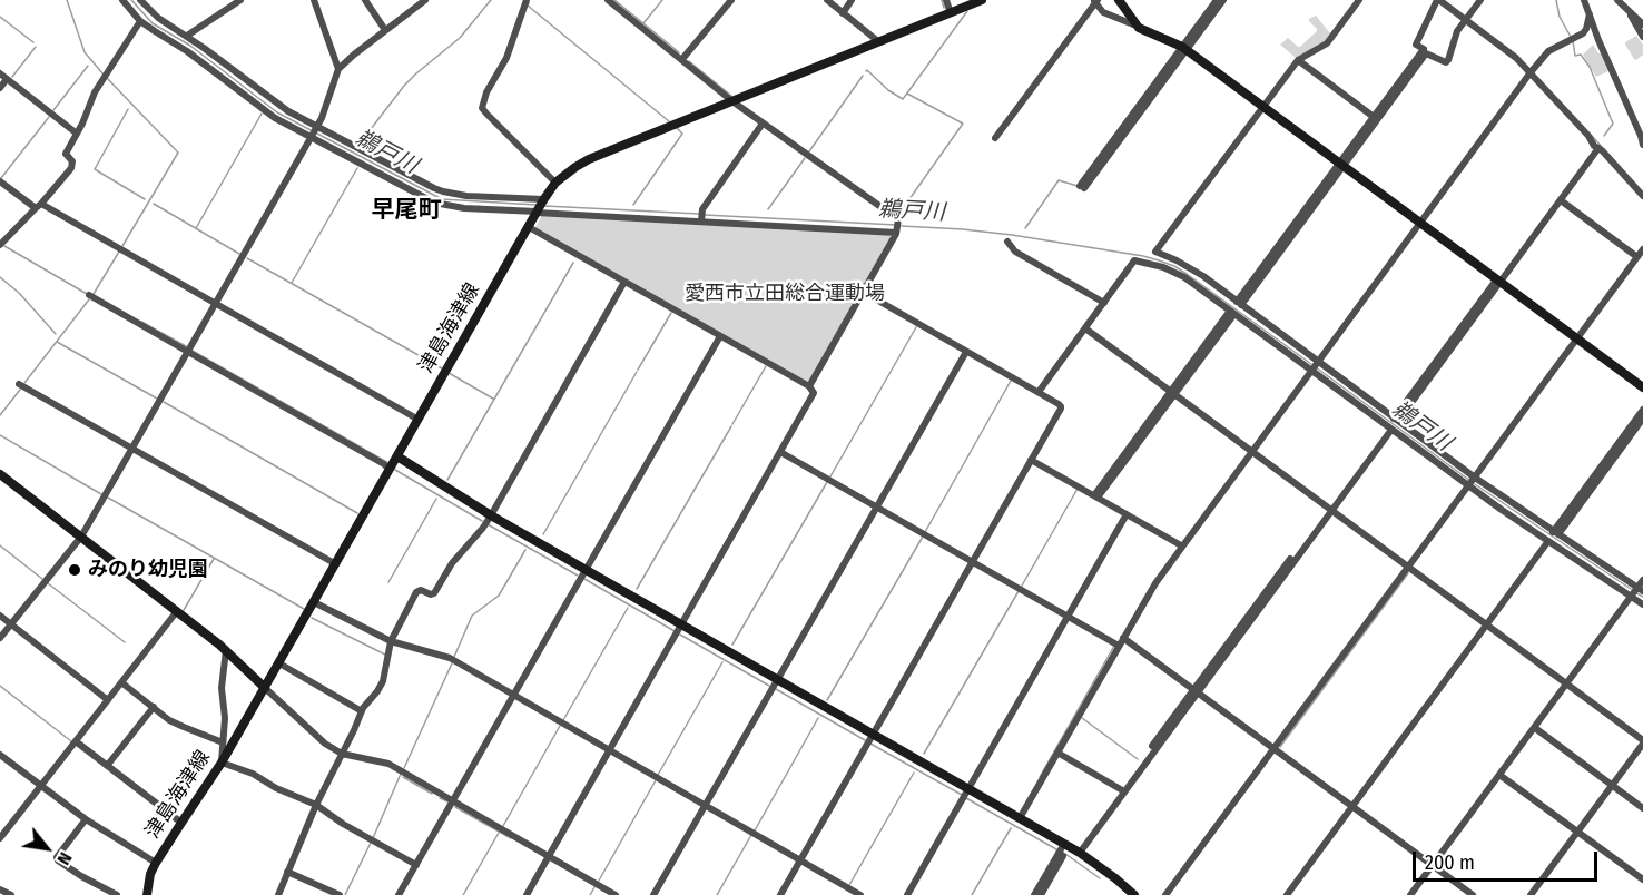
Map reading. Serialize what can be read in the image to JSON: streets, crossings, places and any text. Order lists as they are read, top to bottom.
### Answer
{
  "streets": {
    "street": ["津島海津線"]
  },
  "districts": ["早尾町"],
  "water": ["鵜戸川"],
  "parks": ["愛西市立田総合運動場"],
  "places": ["みのり幼児園"],
  "scale_bar": "200 m",
  "north": "bottom right"
}
